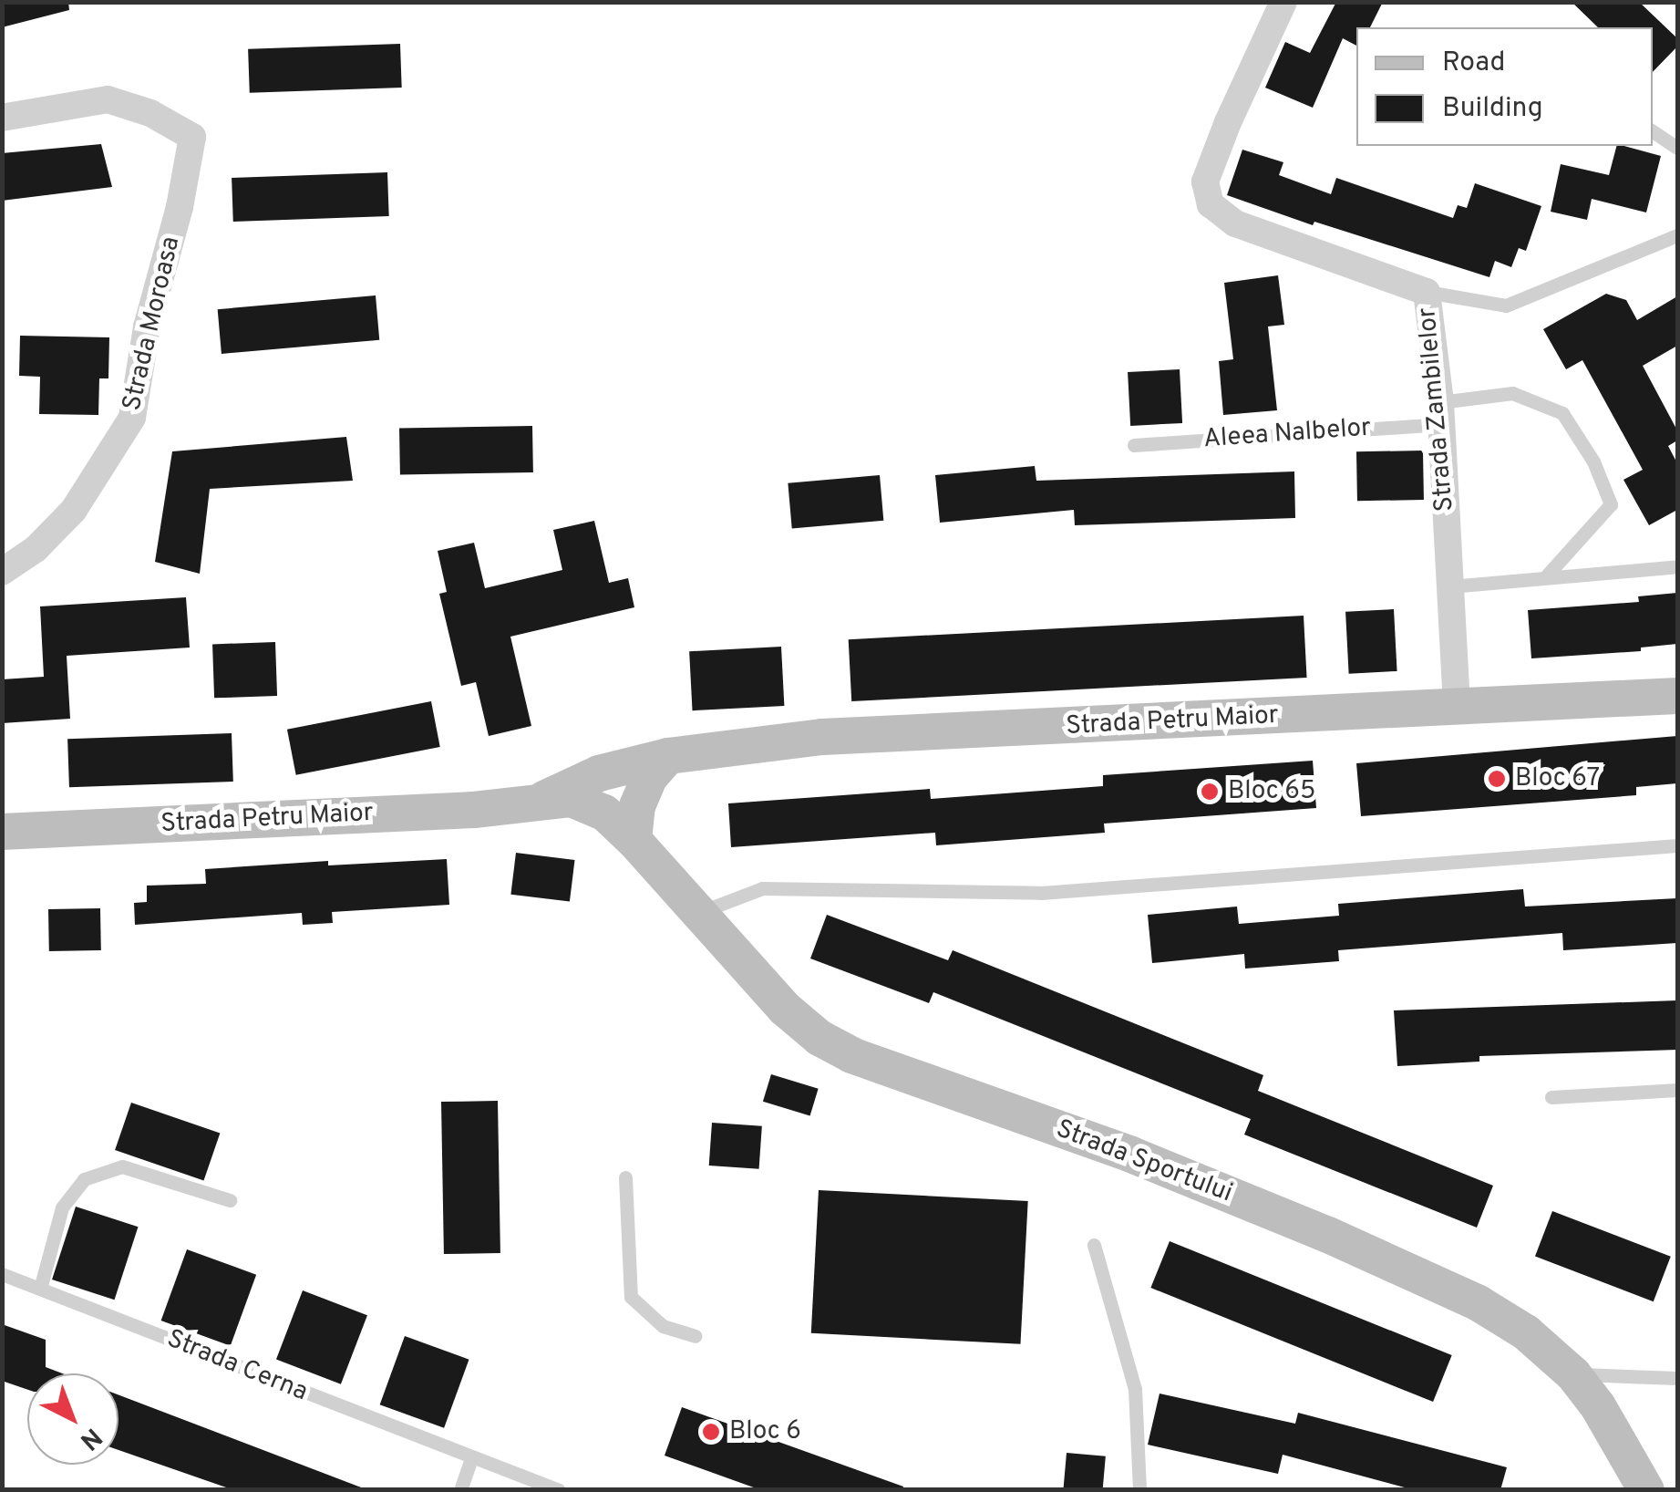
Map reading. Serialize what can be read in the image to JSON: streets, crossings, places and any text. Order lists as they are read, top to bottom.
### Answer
{
  "streets": {
    "main road": ["Strada Petru Maior", "Strada Sportului"],
    "street": ["Strada Moroasa", "Strada Zambilelor"],
    "lane": ["Aleea Nalbelor", "Strada Cerna"]
  },
  "crossings": [
    ["Strada Zambilelor", "Aleea Nalbelor"],
    ["Strada Zambilelor", "Strada Petru Maior"],
    ["Strada Petru Maior", "Strada Sportului"]
  ],
  "places": ["Bloc 67", "Bloc 65", "Bloc 6"],
  "legend": ["Road", "Building"],
  "north": "bottom right"
}
